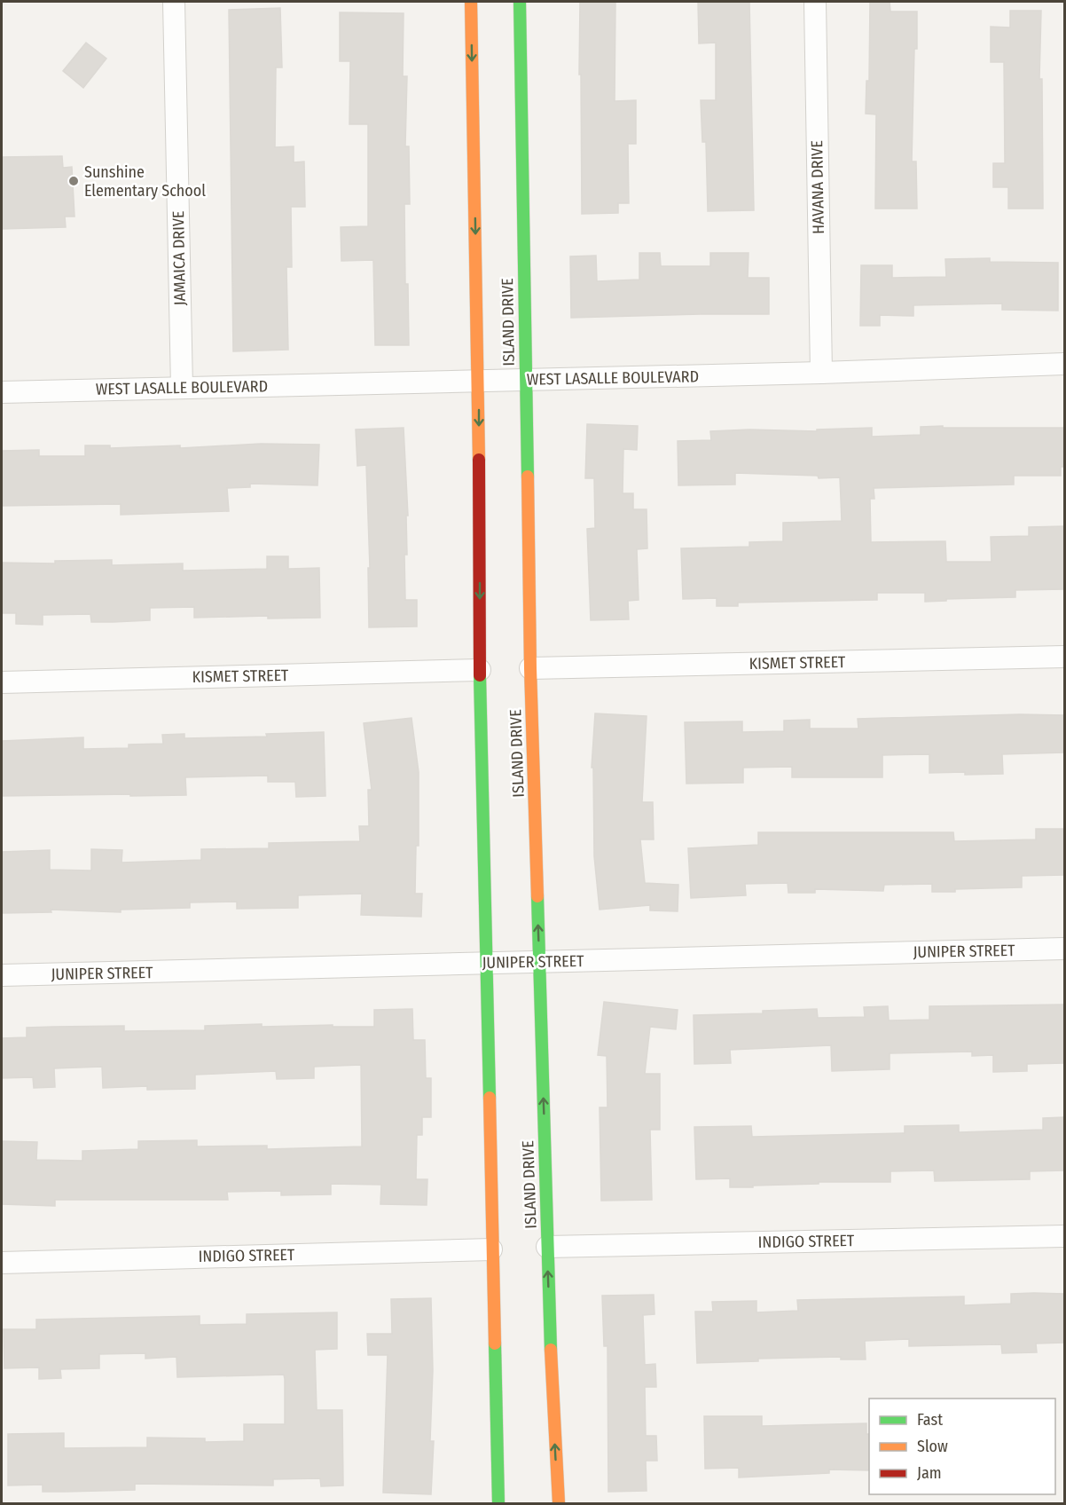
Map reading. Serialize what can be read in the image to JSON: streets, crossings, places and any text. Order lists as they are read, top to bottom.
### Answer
{
  "streets": {
    "street": [
      "HAVANA DRIVE",
      "JAMAICA DRIVE",
      "ISLAND DRIVE",
      "WEST LASALLE BOULEVARD",
      "KISMET STREET",
      "JUNIPER STREET",
      "INDIGO STREET"
    ]
  },
  "crossings": [
    ["HAVANA DRIVE", "WEST LASALLE BOULEVARD"],
    ["JAMAICA DRIVE", "WEST LASALLE BOULEVARD"],
    ["ISLAND DRIVE", "WEST LASALLE BOULEVARD"],
    ["ISLAND DRIVE", "KISMET STREET"],
    ["ISLAND DRIVE", "JUNIPER STREET"],
    ["ISLAND DRIVE", "INDIGO STREET"]
  ],
  "places": ["Sunshine Elementary School"],
  "legend": ["Fast", "Slow", "Jam"]
}
